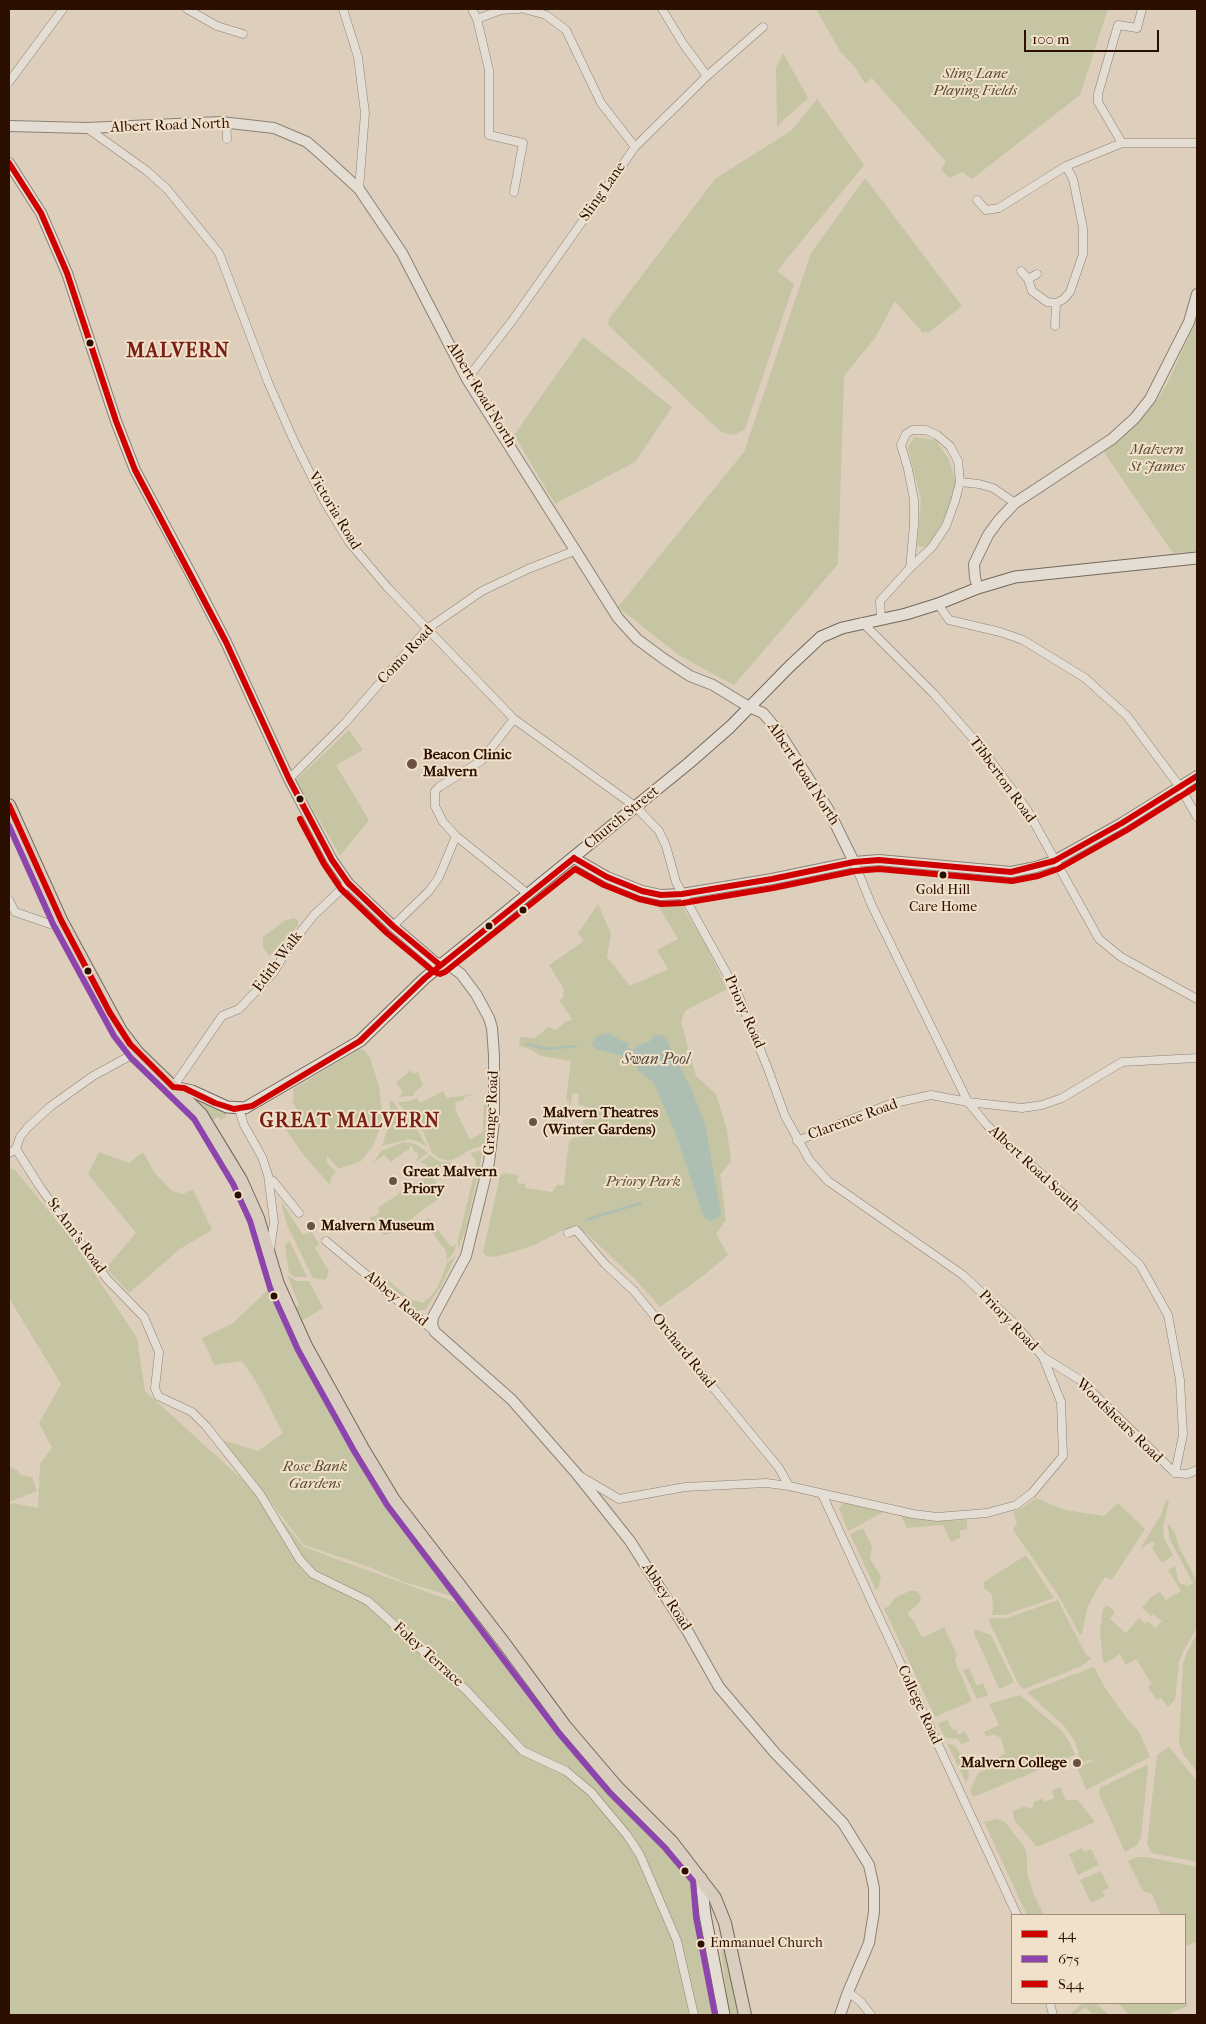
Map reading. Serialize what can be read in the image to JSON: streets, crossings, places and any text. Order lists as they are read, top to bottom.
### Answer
{
  "streets": {
    "main road": ["Church Street"],
    "street": [
      "Albert Road North",
      "Sling Lane",
      "Victoria Road",
      "Como Road",
      "Tibberton Road",
      "Edith Walk",
      "Priory Road",
      "Grange Road",
      "Clarence Road",
      "Albert Road South",
      "St Ann's Road",
      "Abbey Road",
      "Orchard Road",
      "Woodshears Road",
      "Foley Terrace",
      "College Road"
    ]
  },
  "crossings": [
    ["Albert Road North", "Sling Lane"],
    ["Albert Road North", "Victoria Road"],
    ["Albert Road North", "Como Road"],
    ["Albert Road North", "Church Street"],
    ["Albert Road North", "Albert Road South"],
    ["Victoria Road", "Como Road"],
    ["Victoria Road", "Church Street"],
    ["Victoria Road", "Priory Road"],
    ["Como Road", "Grange Road"],
    ["Tibberton Road", "Church Street"],
    ["Church Street", "Grange Road"],
    ["Edith Walk", "Grange Road"],
    ["Priory Road", "Clarence Road"],
    ["Priory Road", "Abbey Road"],
    ["Priory Road", "Orchard Road"],
    ["Priory Road", "Woodshears Road"],
    ["Priory Road", "College Road"],
    ["Grange Road", "Abbey Road"],
    ["Clarence Road", "Albert Road South"],
    ["Albert Road South", "Woodshears Road"],
    ["St Ann's Road", "Foley Terrace"]
  ],
  "districts": ["MALVERN", "GREAT MALVERN"],
  "water": ["Swan Pool"],
  "parks": [
    "Sling Lane Playing Fields",
    "Malvern St James",
    "Priory Park",
    "Rose Bank Gardens"
  ],
  "places": [
    "Beacon Clinic Malvern",
    "Gold Hill Care Home",
    "Malvern Theatres (Winter Gardens)",
    "Great Malvern Priory",
    "Malvern Museum",
    "Malvern College",
    "Emmanuel Church"
  ],
  "lines": ["transit line 44", "transit line S44", "transit line 675"],
  "legend": ["44", "675", "S44"],
  "scale_bar": "100 m"
}
